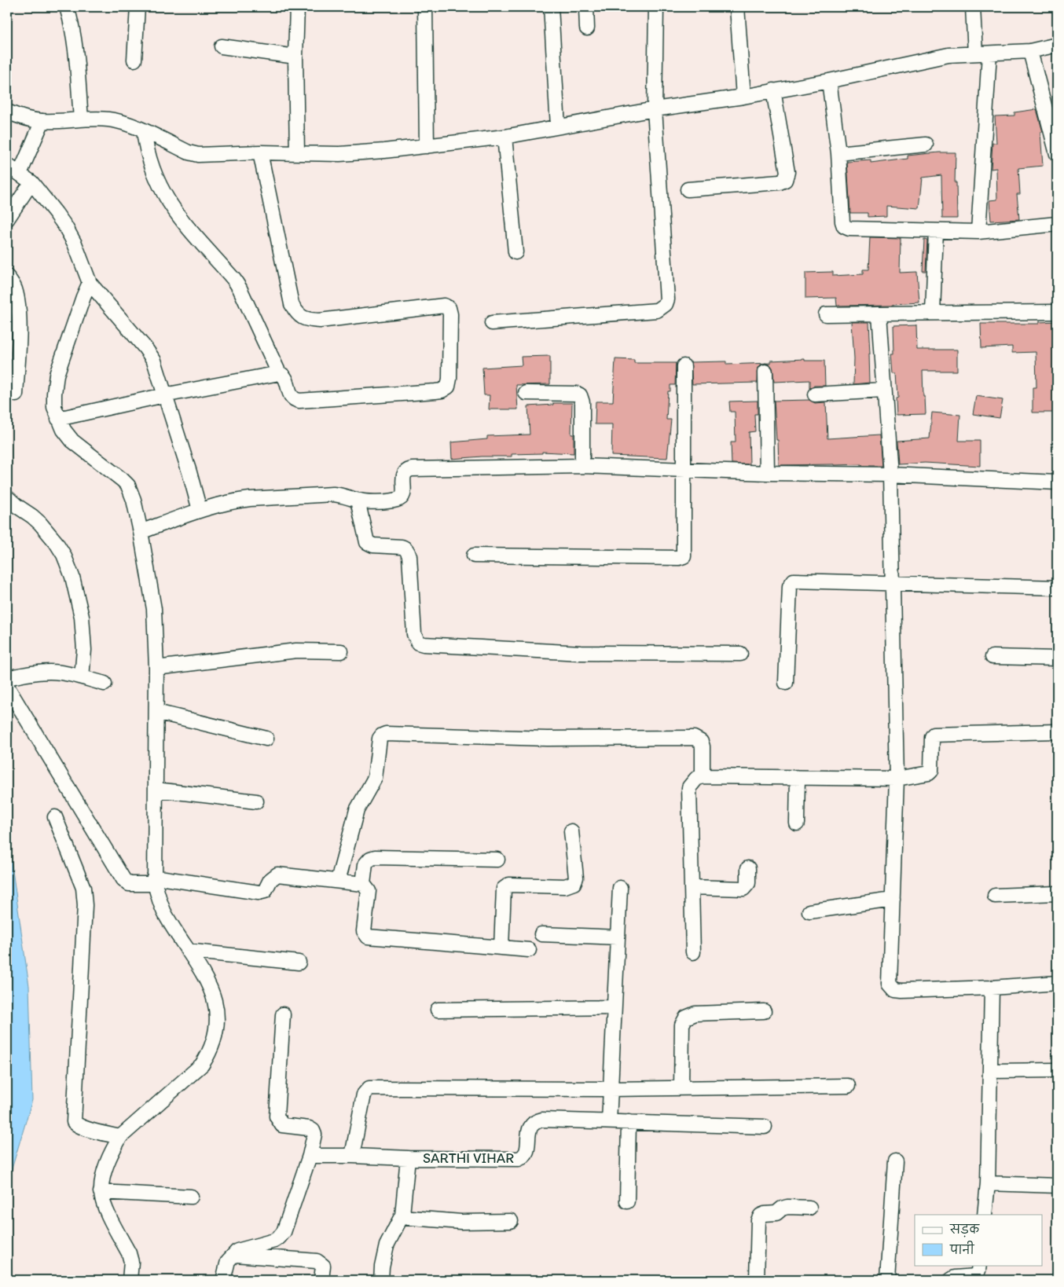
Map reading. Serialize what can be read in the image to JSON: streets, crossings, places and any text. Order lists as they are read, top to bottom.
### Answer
{
  "streets": {
    "street": ["SARTHI VIHAR"]
  },
  "legend": ["सड़क", "पानी"]
}
